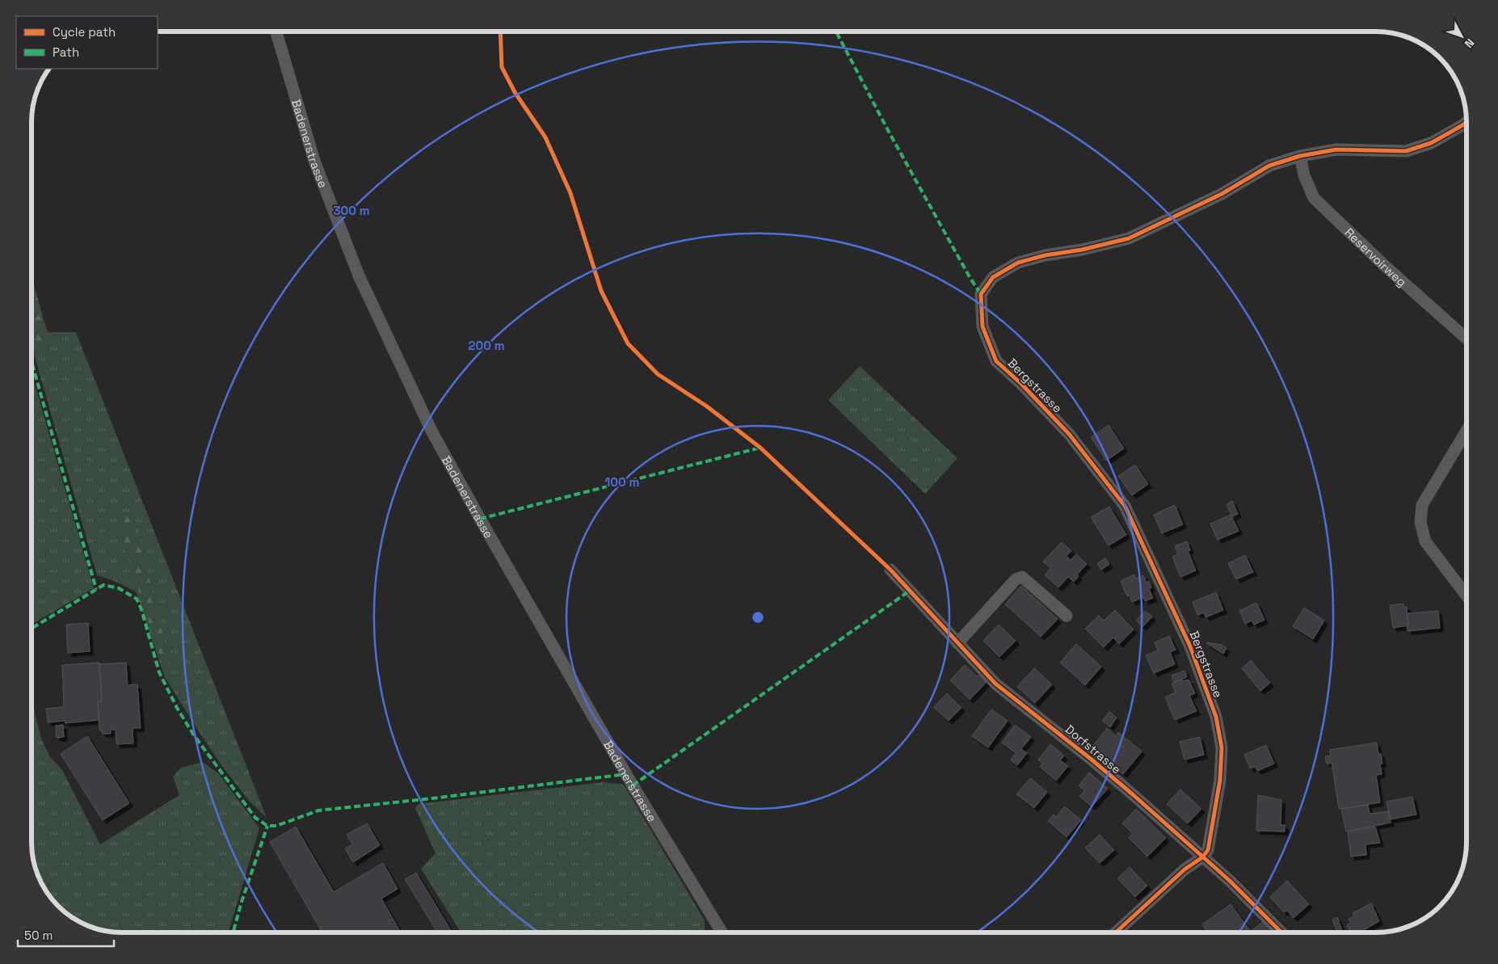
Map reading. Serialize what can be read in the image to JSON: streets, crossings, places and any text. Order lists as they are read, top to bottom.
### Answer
{
  "streets": {
    "street": [
      "Badenerstrasse",
      "Reservoirweg",
      "Bergstrasse",
      "Dorfstrasse"
    ]
  },
  "crossings": [
    ["Reservoirweg", "Bergstrasse"],
    ["Bergstrasse", "Dorfstrasse"]
  ],
  "legend": ["Cycle path", "Path"],
  "scale_bar": "50 m",
  "north": "bottom right",
  "rings": ["300 m", "200 m", "100 m"]
}
